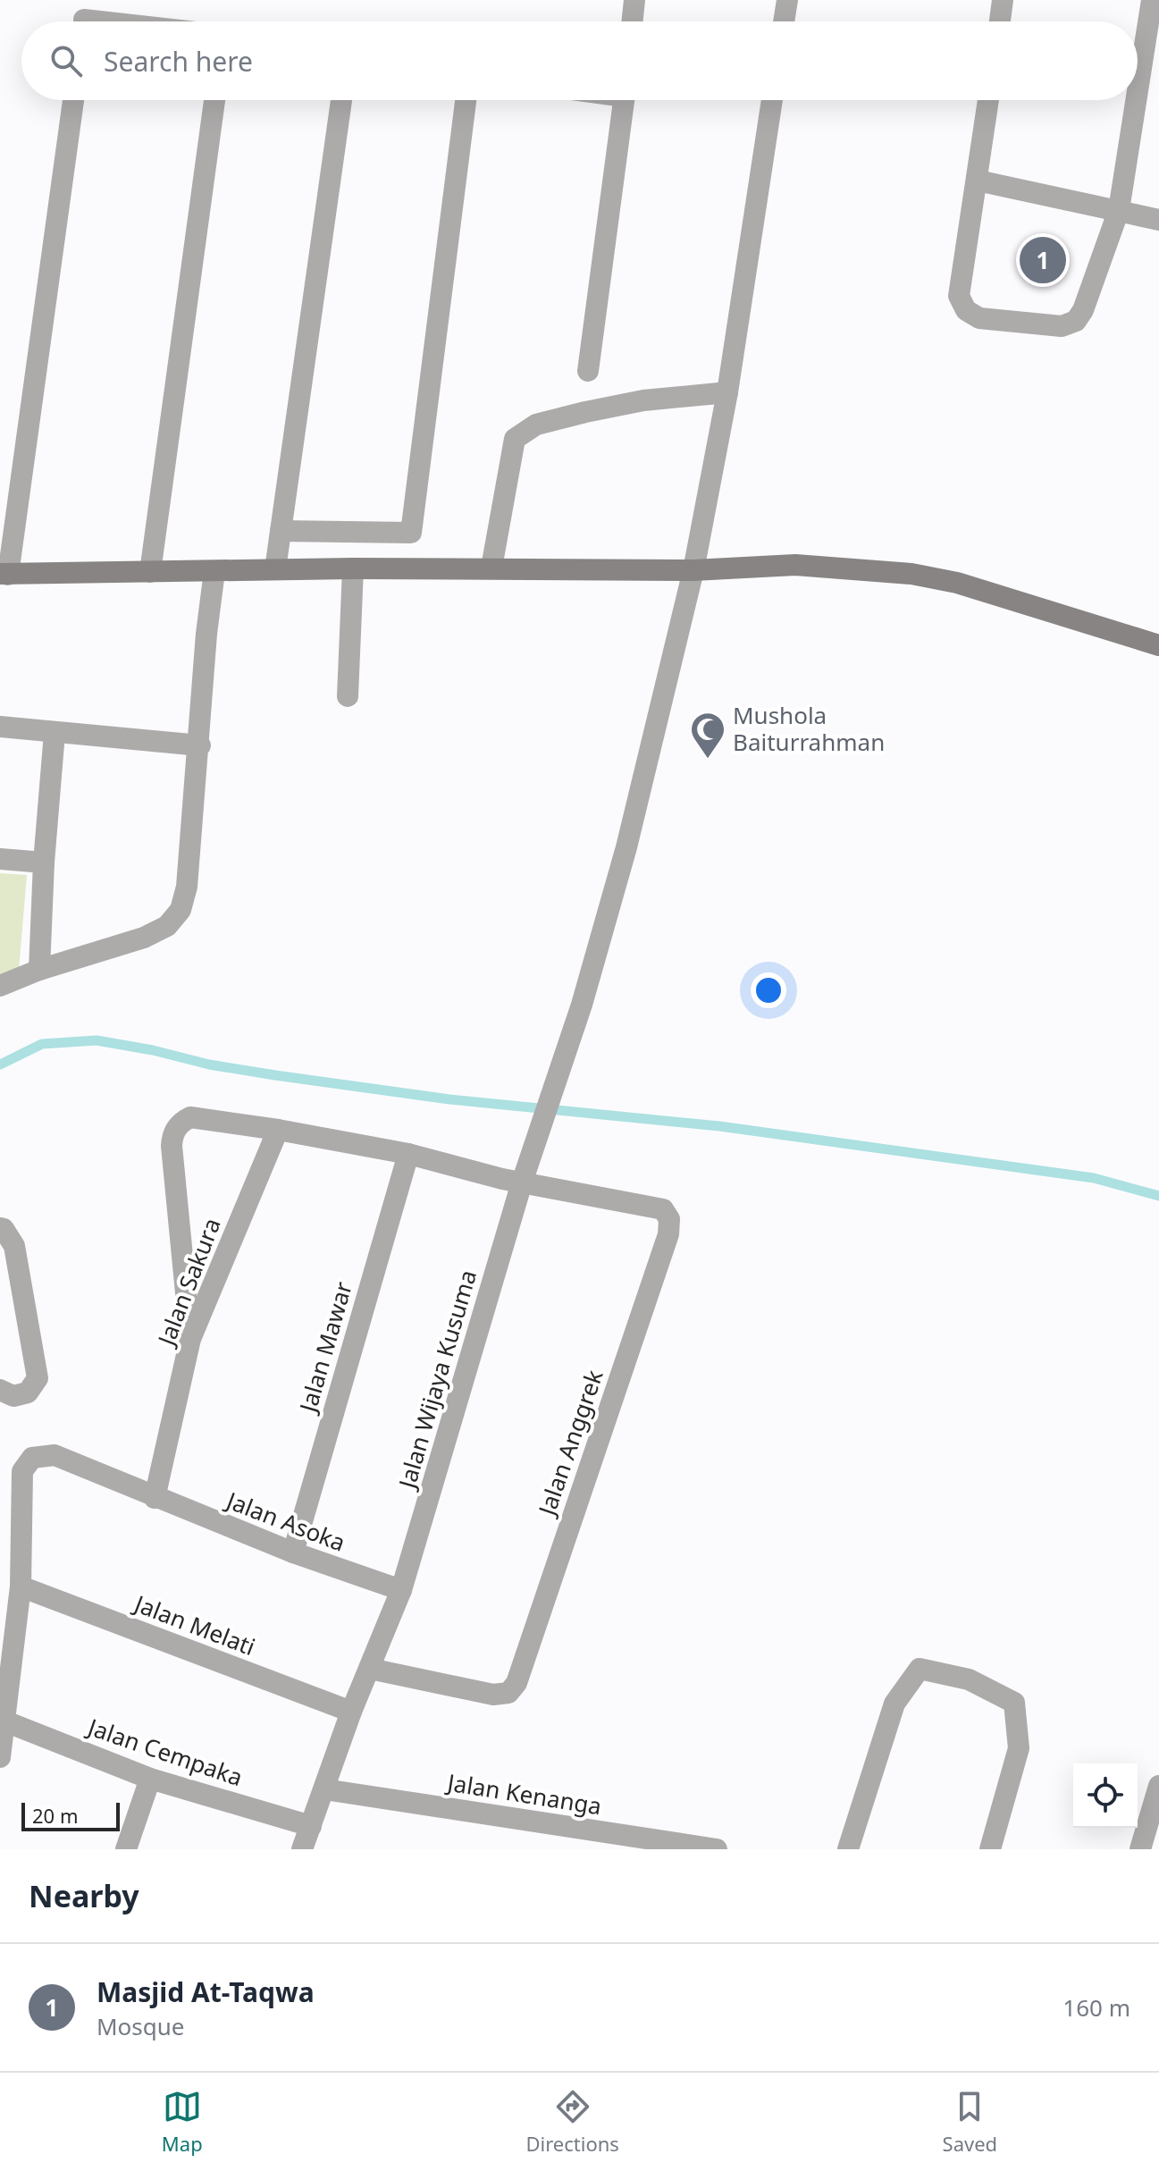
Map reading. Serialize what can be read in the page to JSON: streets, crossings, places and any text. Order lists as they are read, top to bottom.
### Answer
{
  "streets": {
    "street": [
      "Jalan Sakura",
      "Jalan Mawar",
      "Jalan Wijaya Kusuma",
      "Jalan Anggrek",
      "Jalan Asoka",
      "Jalan Melati",
      "Jalan Cempaka",
      "Jalan Kenanga"
    ]
  },
  "crossings": [
    ["Jalan Sakura", "Jalan Asoka"],
    ["Jalan Mawar", "Jalan Asoka"],
    ["Jalan Wijaya Kusuma", "Jalan Anggrek"],
    ["Jalan Wijaya Kusuma", "Jalan Asoka"],
    ["Jalan Wijaya Kusuma", "Jalan Melati"],
    ["Jalan Wijaya Kusuma", "Jalan Cempaka"],
    ["Jalan Wijaya Kusuma", "Jalan Kenanga"],
    ["Jalan Asoka", "Jalan Melati"],
    ["Jalan Asoka", "Jalan Cempaka"]
  ],
  "places": {
    "mosque": ["Mushola Baiturrahman"]
  },
  "scale_bar": "20 m",
  "page": {
    "search": "Search here",
    "pins": "1",
    "scale": "20 m",
    "heading": "Nearby",
    "list": [
      {
        "mark": "1",
        "name": "Masjid At-Taqwa",
        "note": "Mosque",
        "value": "160 m"
      }
    ],
    "nav": ["Map", "Directions", "Saved"]
  }
}
